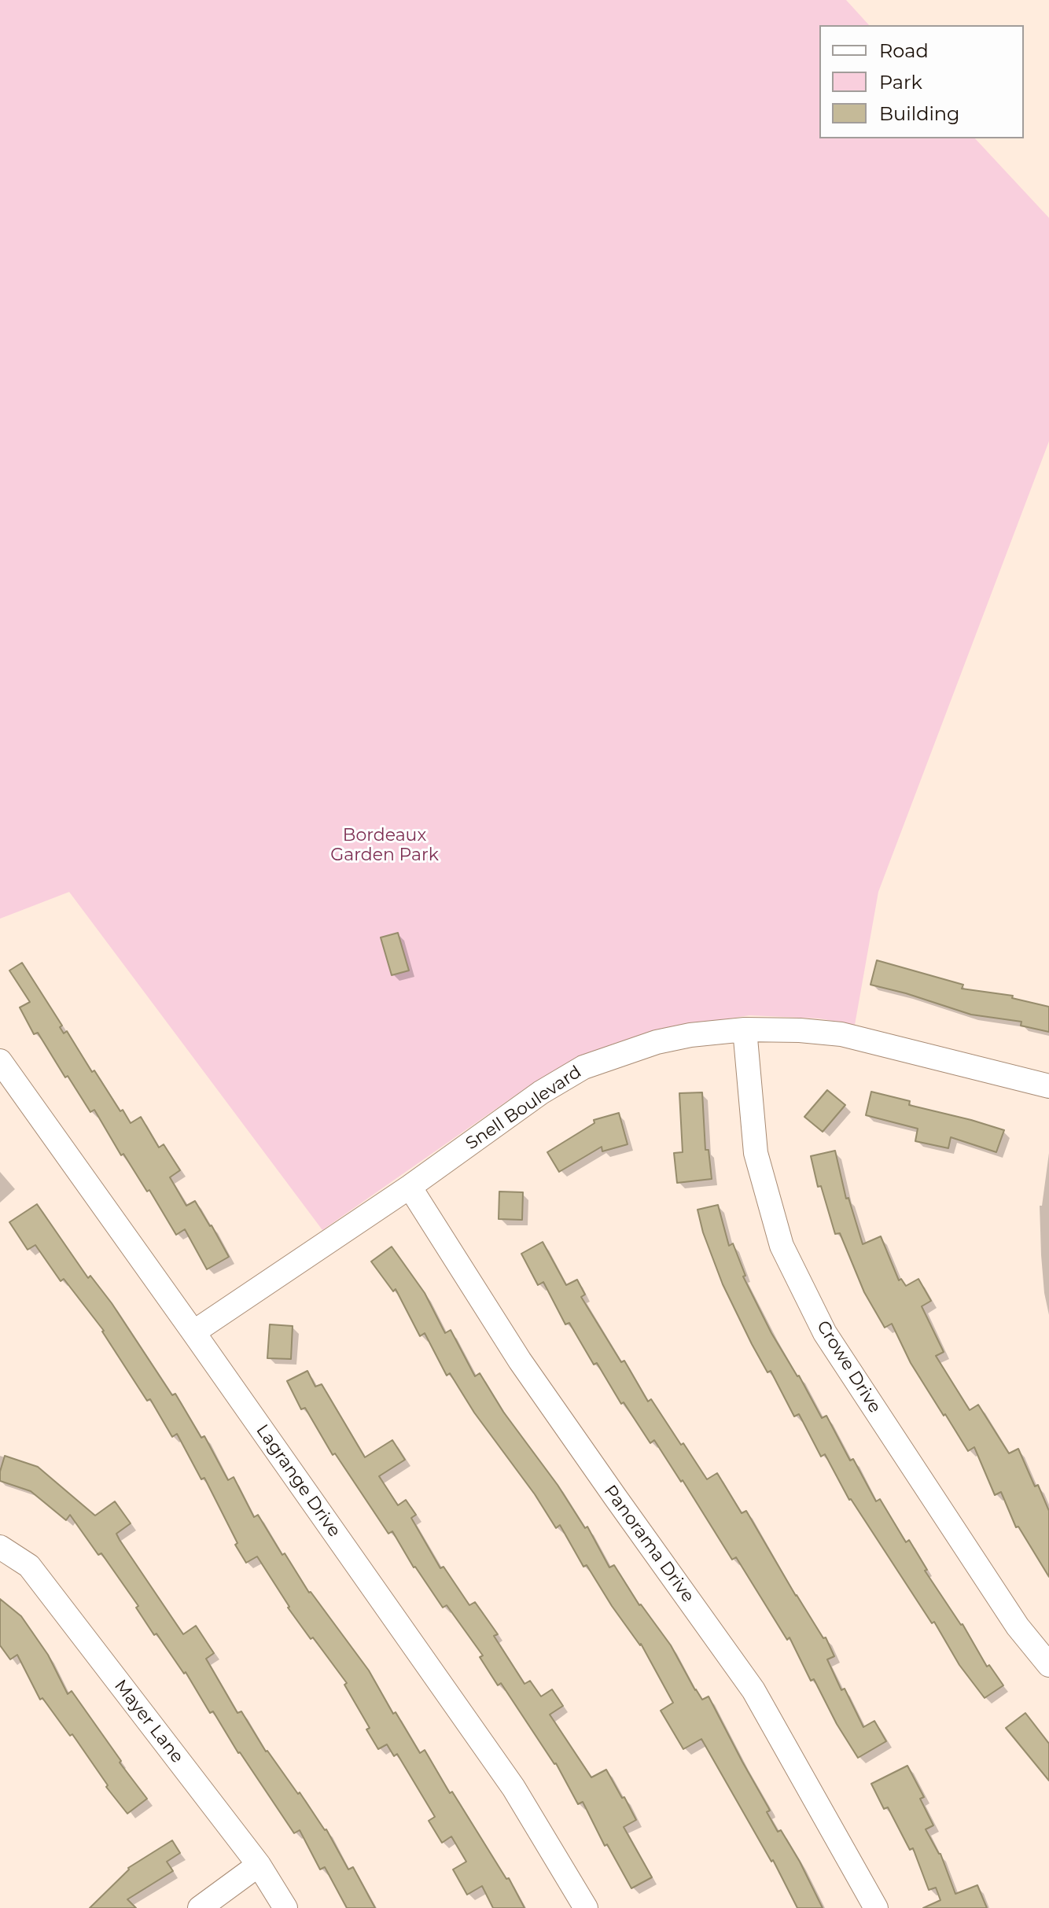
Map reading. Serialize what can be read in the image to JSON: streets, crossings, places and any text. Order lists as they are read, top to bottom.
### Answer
{
  "streets": {
    "street": [
      "Snell Boulevard",
      "Crowe Drive",
      "Lagrange Drive",
      "Panorama Drive",
      "Mayer Lane"
    ]
  },
  "crossings": [
    ["Snell Boulevard", "Crowe Drive"],
    ["Snell Boulevard", "Lagrange Drive"],
    ["Snell Boulevard", "Panorama Drive"]
  ],
  "parks": ["Bordeaux Garden Park"],
  "legend": ["Road", "Park", "Building"]
}
